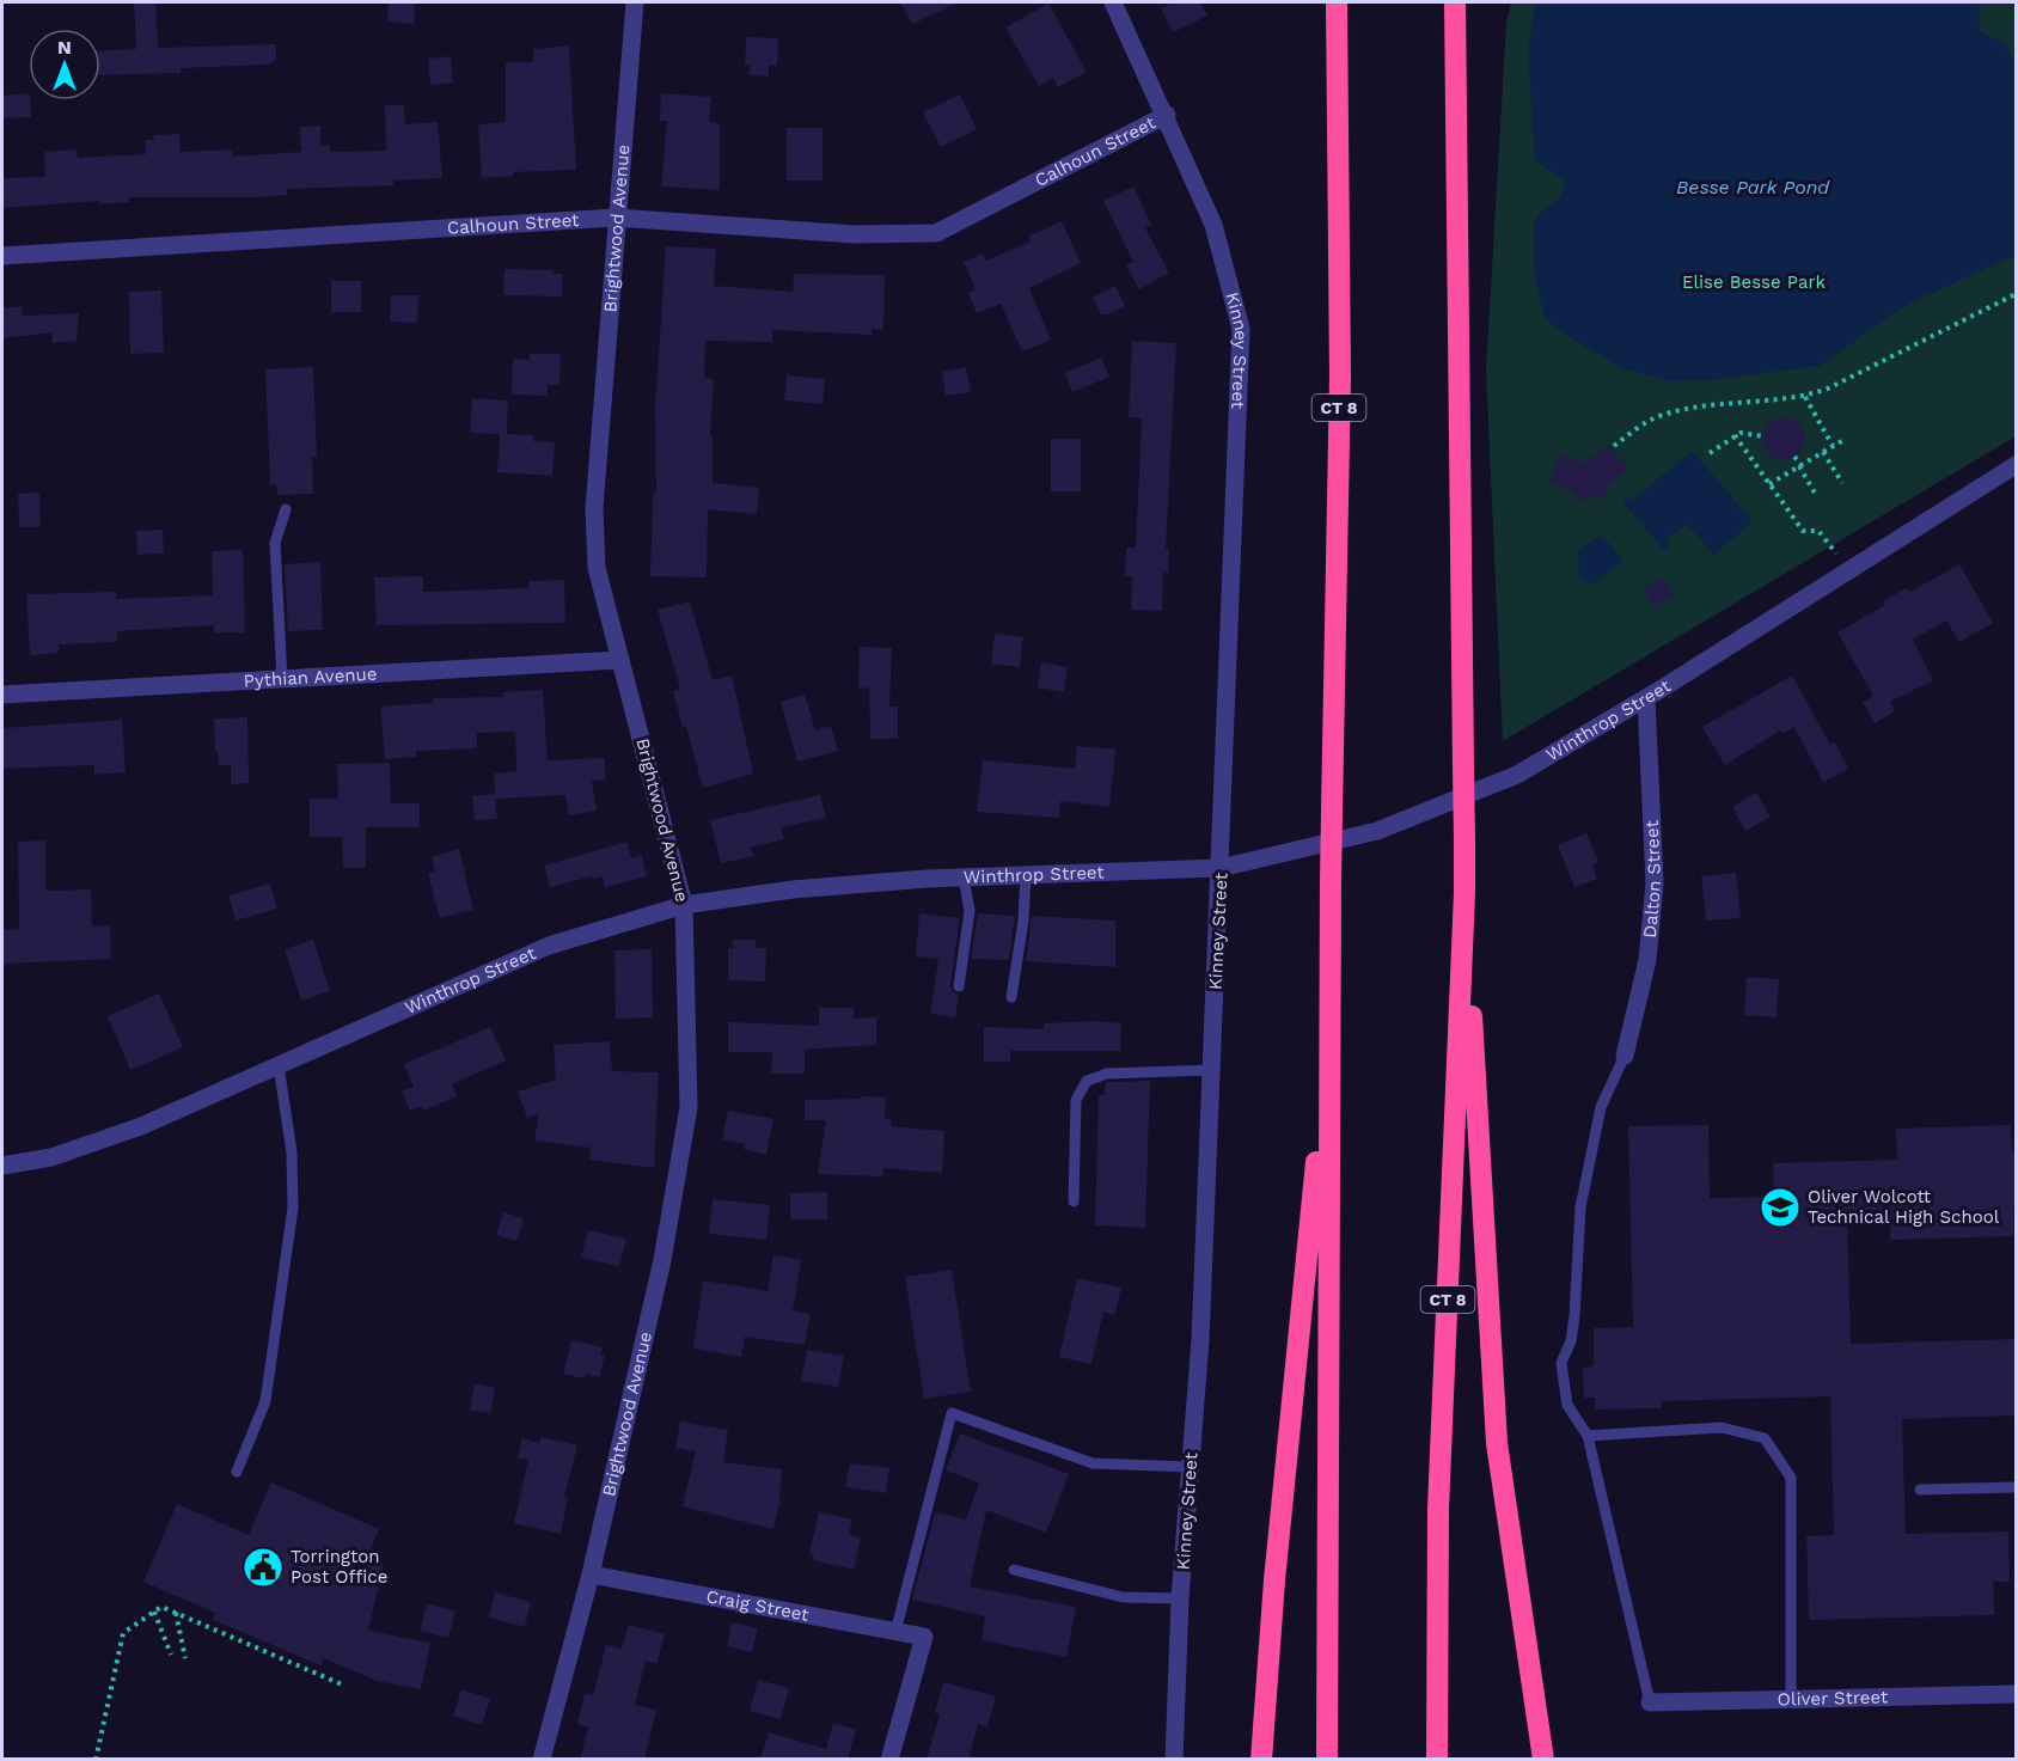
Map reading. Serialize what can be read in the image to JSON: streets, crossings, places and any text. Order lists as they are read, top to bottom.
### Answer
{
  "streets": {
    "highway": ["CT 8"],
    "street": [
      "Calhoun Street",
      "Brightwood Avenue",
      "Kinney Street",
      "Pythian Avenue",
      "Winthrop Street",
      "Dalton Street",
      "Craig Street",
      "Oliver Street"
    ]
  },
  "crossings": [
    ["Calhoun Street", "Brightwood Avenue"],
    ["Calhoun Street", "Kinney Street"],
    ["Brightwood Avenue", "Pythian Avenue"],
    ["Brightwood Avenue", "Winthrop Street"],
    ["Brightwood Avenue", "Craig Street"],
    ["Kinney Street", "Winthrop Street"],
    ["Winthrop Street", "Dalton Street"]
  ],
  "water": ["Besse Park Pond"],
  "parks": ["Elise Besse Park"],
  "places": {
    "school or university": ["Oliver Wolcott Technical High School"],
    "public building": ["Torrington Post Office"]
  },
  "north": "top"
}
